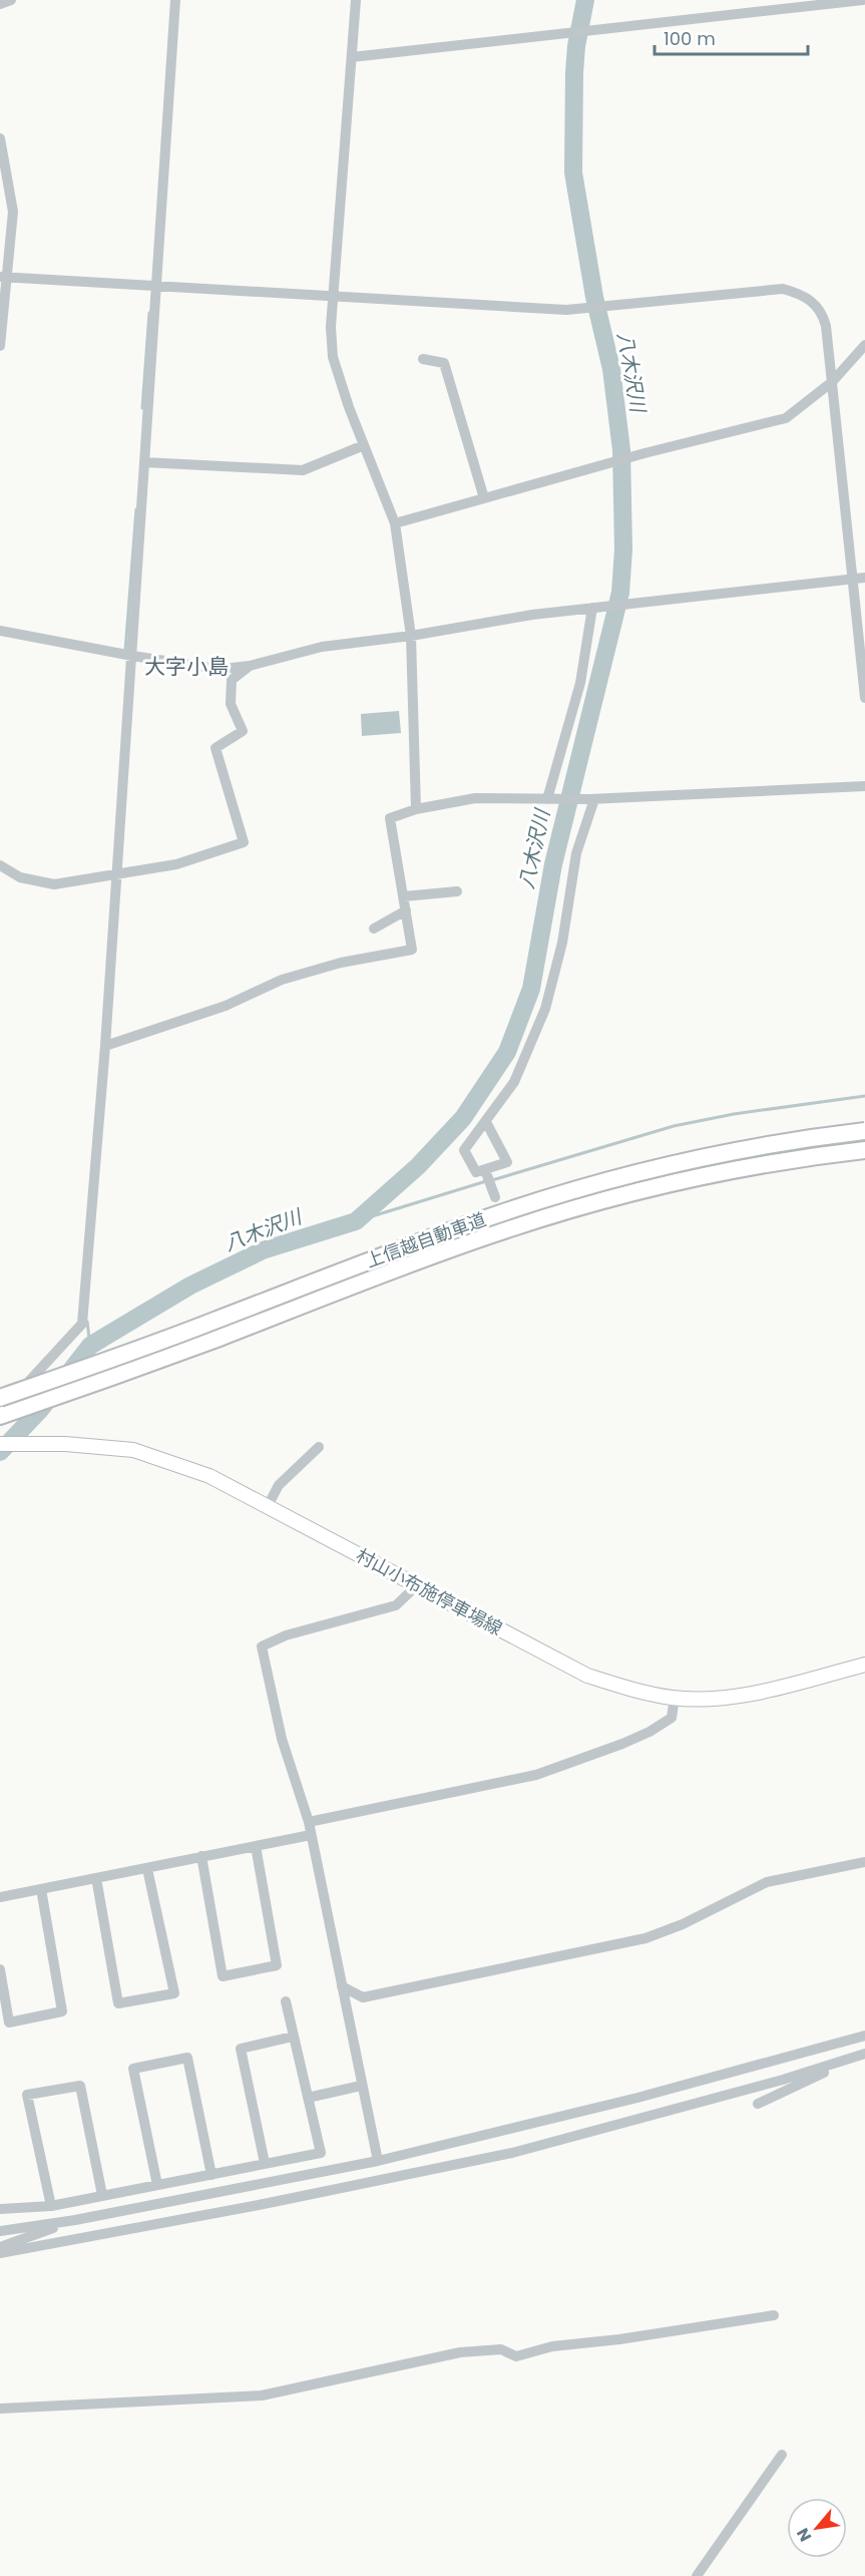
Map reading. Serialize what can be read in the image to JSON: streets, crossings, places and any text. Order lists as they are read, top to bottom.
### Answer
{
  "streets": {
    "highway": ["上信越自動車道"],
    "main road": ["村山小布施停車場線"]
  },
  "districts": ["大字小島"],
  "water": ["八木沢川"],
  "scale_bar": "100 m",
  "north": "bottom left"
}
